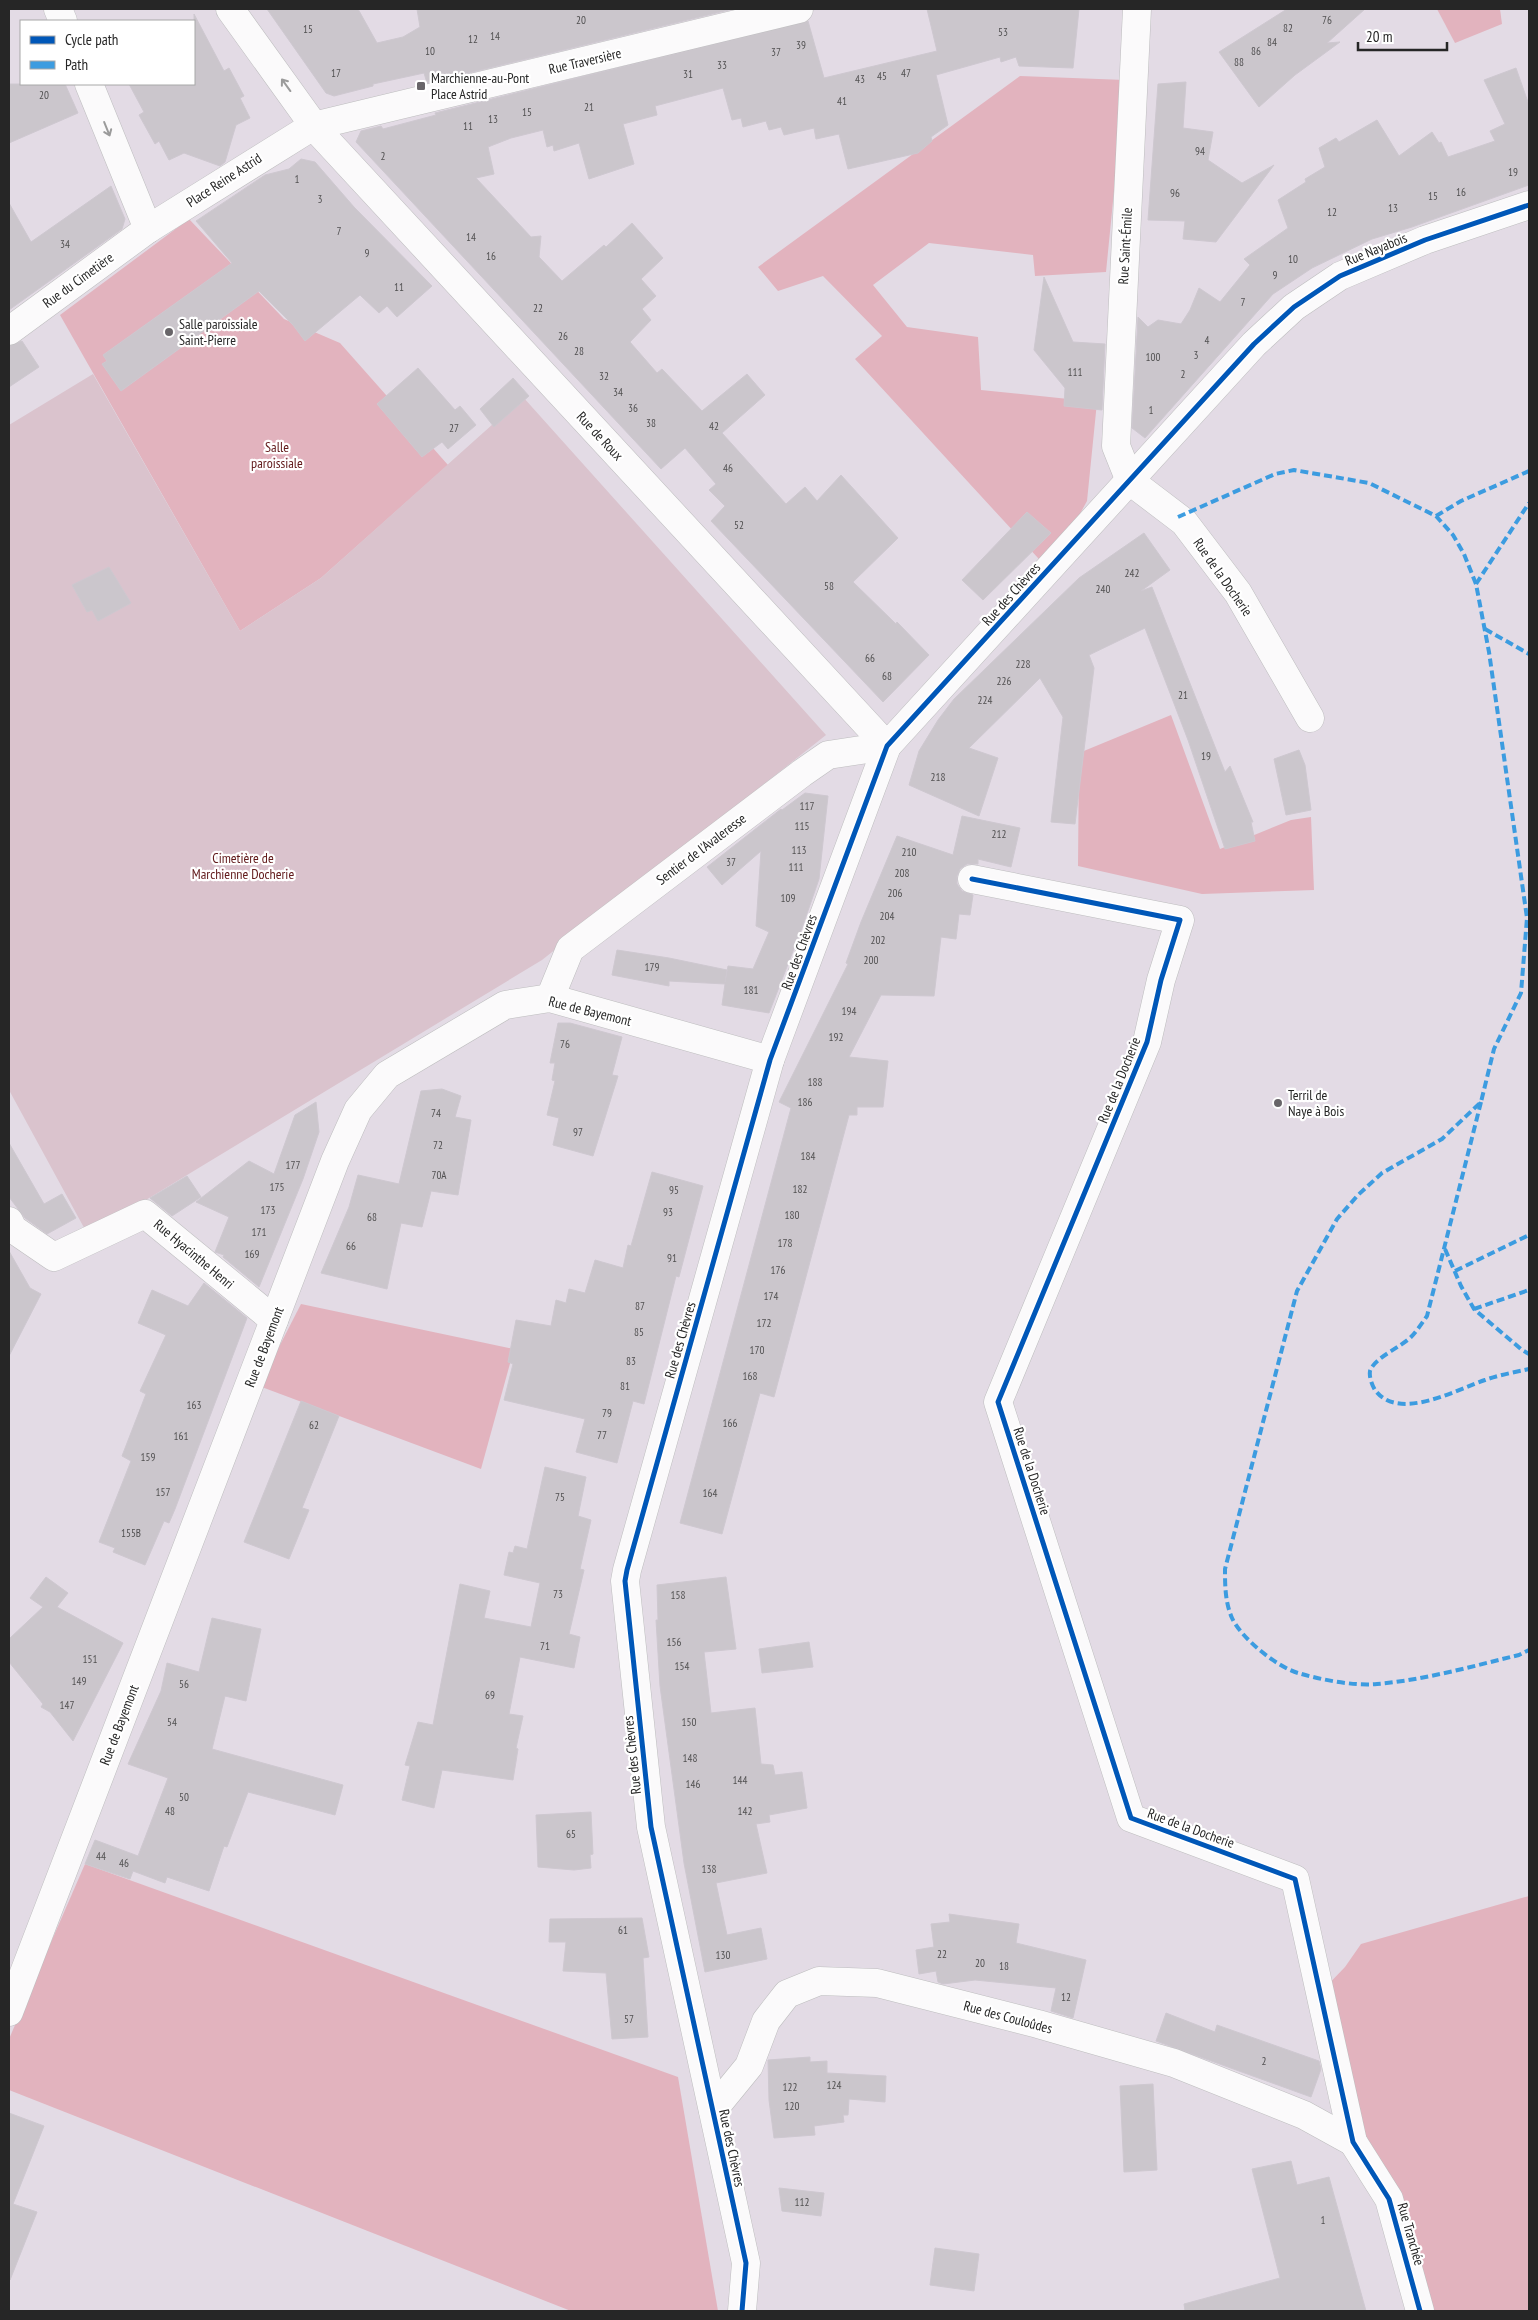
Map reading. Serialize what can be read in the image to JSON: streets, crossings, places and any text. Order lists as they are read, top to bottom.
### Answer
{
  "streets": {
    "street": [
      "Rue Traversière",
      "Place Reine Astrid",
      "Rue Saint-Émile",
      "Rue Nayabois",
      "Rue du Cimetière",
      "Rue de Roux",
      "Rue de la Docherie",
      "Rue des Chèvres",
      "Sentier de l'Avaleresse",
      "Rue de Bayemont",
      "Rue Hyacinthe Henri",
      "Rue des Couloûdes",
      "Rue Tranchée"
    ]
  },
  "crossings": [
    ["Rue Traversière", "Place Reine Astrid"],
    ["Rue Traversière", "Rue de Roux"],
    ["Place Reine Astrid", "Rue du Cimetière"],
    ["Place Reine Astrid", "Rue de Roux"],
    ["Rue Saint-Émile", "Rue Nayabois"],
    ["Rue Saint-Émile", "Rue de la Docherie"],
    ["Rue Saint-Émile", "Rue des Chèvres"],
    ["Rue Nayabois", "Rue de la Docherie"],
    ["Rue Nayabois", "Rue des Chèvres"],
    ["Rue de Roux", "Rue des Chèvres"],
    ["Rue de Roux", "Sentier de l'Avaleresse"],
    ["Rue de la Docherie", "Rue des Chèvres"],
    ["Rue de la Docherie", "Rue des Couloûdes"],
    ["Rue de la Docherie", "Rue Tranchée"],
    ["Rue des Chèvres", "Sentier de l'Avaleresse"],
    ["Rue des Chèvres", "Rue de Bayemont"],
    ["Rue des Chèvres", "Rue des Couloûdes"],
    ["Sentier de l'Avaleresse", "Rue de Bayemont"],
    ["Rue de Bayemont", "Rue Hyacinthe Henri"],
    ["Rue des Couloûdes", "Rue Tranchée"]
  ],
  "parks": ["Salle paroissiale", "Cimetière de Marchienne Docherie"],
  "places": {
    "transit": ["Marchienne-au-Pont Place Astrid"],
    "other": ["Salle paroissiale Saint-Pierre", "Terril de Naye à Bois"]
  },
  "house_numbers": [
    "20",
    "76",
    "82",
    "15",
    "53",
    "14",
    "12",
    "84",
    "39",
    "10",
    "86",
    "37",
    "88",
    "33",
    "17",
    "47",
    "31",
    "45",
    "43",
    "20",
    "41",
    "21",
    "15",
    "13",
    "11",
    "94",
    "2",
    "19",
    "1",
    "16",
    "96",
    "15",
    "3",
    "13",
    "12",
    "7",
    "14",
    "34",
    "9",
    "16",
    "10",
    "9",
    "11",
    "7",
    "22",
    "26",
    "4",
    "28",
    "3",
    "100",
    "111",
    "2",
    "32",
    "34",
    "36",
    "1",
    "38",
    "42",
    "27",
    "46",
    "52",
    "242",
    "58",
    "240",
    "66",
    "228",
    "68",
    "226",
    "21",
    "224",
    "19",
    "218",
    "117",
    "115",
    "212",
    "113",
    "210",
    "37",
    "111",
    "208",
    "206",
    "109",
    "204",
    "202",
    "200",
    "179",
    "181",
    "194",
    "192",
    "76",
    "188",
    "186",
    "74",
    "97",
    "72",
    "184",
    "177",
    "70A",
    "175",
    "182",
    "95",
    "173",
    "93",
    "180",
    "68",
    "171",
    "178",
    "66",
    "169",
    "91",
    "176",
    "174",
    "87",
    "172",
    "85",
    "170",
    "83",
    "168",
    "81",
    "163",
    "79",
    "166",
    "62",
    "77",
    "161",
    "159",
    "157",
    "164",
    "75",
    "155B",
    "73",
    "158",
    "156",
    "71",
    "151",
    "154",
    "149",
    "56",
    "69",
    "147",
    "54",
    "150",
    "148",
    "144",
    "146",
    "50",
    "48",
    "142",
    "65",
    "44",
    "46",
    "138",
    "61",
    "22",
    "130",
    "20",
    "18",
    "12",
    "57",
    "2",
    "124",
    "122",
    "120",
    "112",
    "1"
  ],
  "legend": ["Cycle path", "Path"],
  "scale_bar": "20 m"
}
